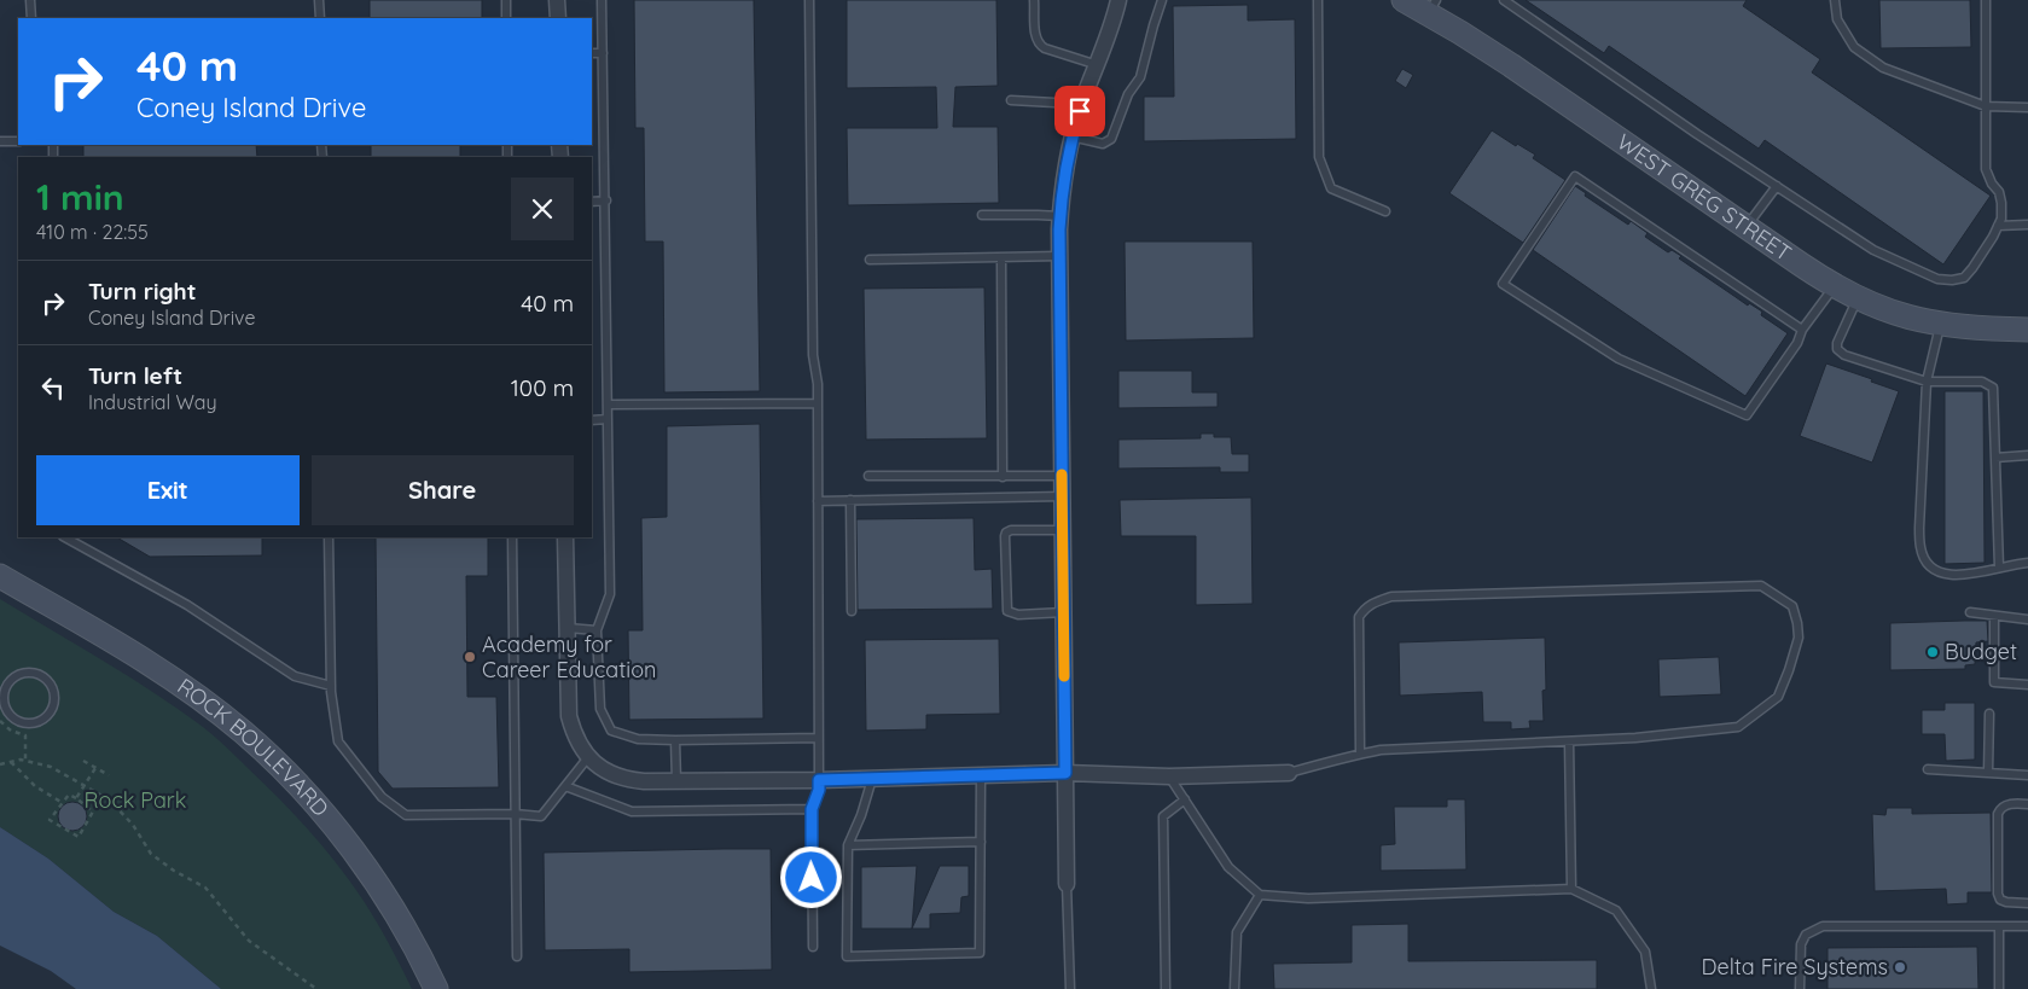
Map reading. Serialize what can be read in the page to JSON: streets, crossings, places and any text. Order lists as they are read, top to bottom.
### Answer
{
  "streets": {
    "main road": ["WEST GREG STREET", "ROCK BOULEVARD"]
  },
  "parks": ["Rock Park"],
  "places": ["Budget", "Academy for Career Education", "Delta Fire Systems"],
  "page": {
    "turn": ["40 m", "Coney Island Drive"],
    "heading": ["1 min", "410 m · 22:55"],
    "list": [
      {
        "name": "Turn right",
        "note": "Coney Island Drive",
        "value": "40 m"
      },
      {
        "name": "Turn left",
        "note": "Industrial Way",
        "value": "100 m"
      }
    ],
    "buttons": ["Exit", "Share"]
  }
}
